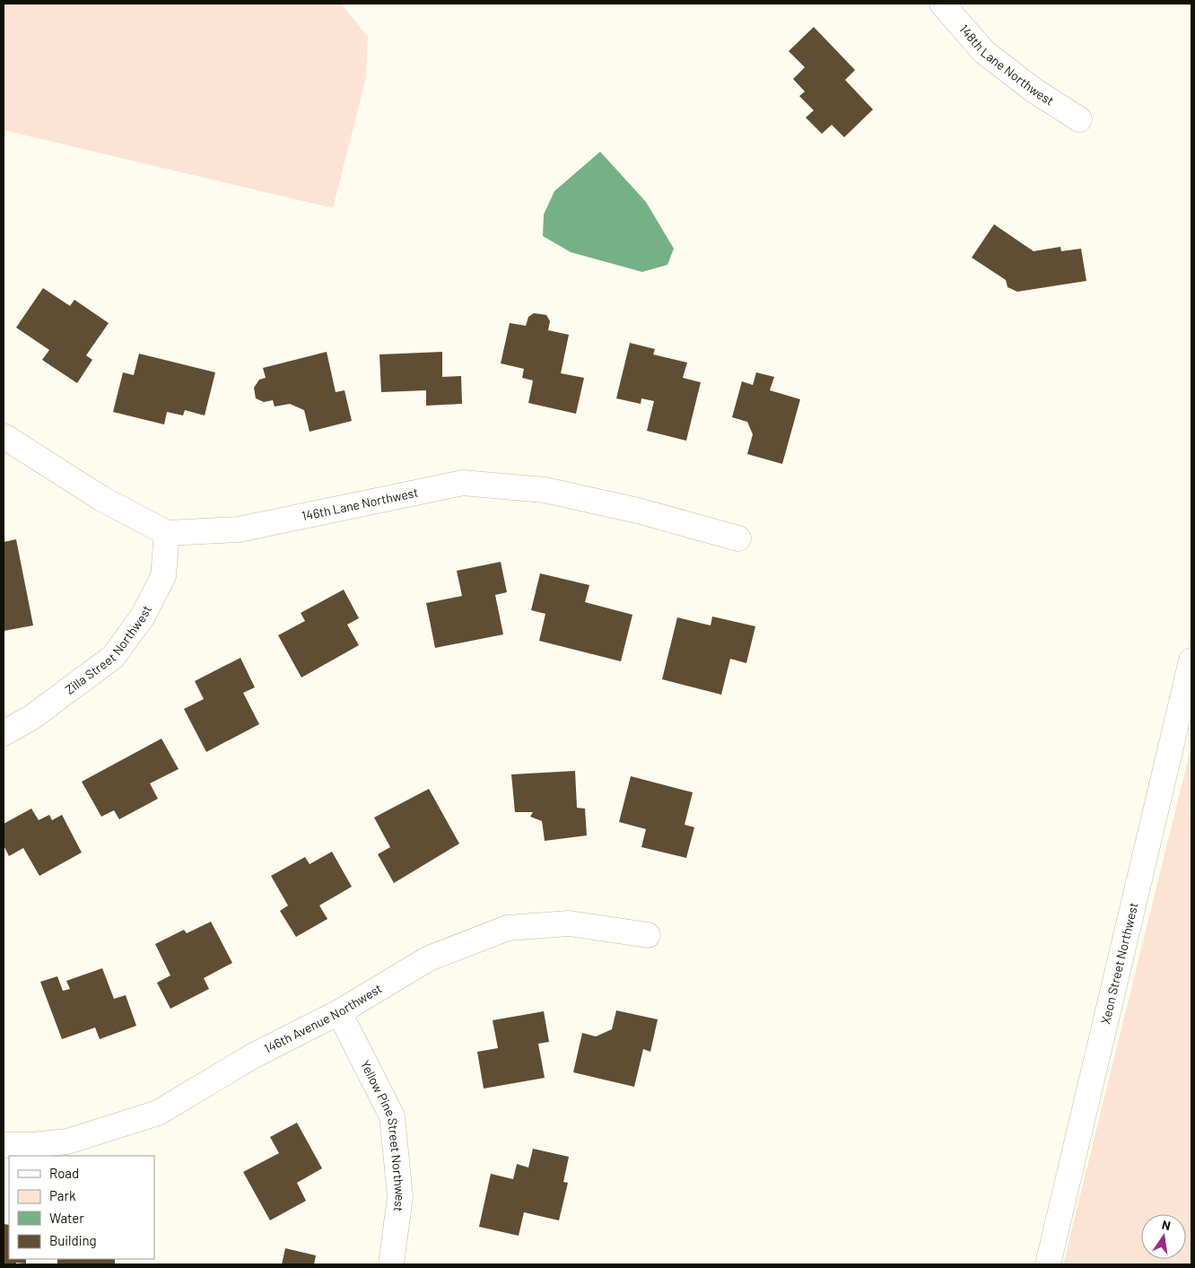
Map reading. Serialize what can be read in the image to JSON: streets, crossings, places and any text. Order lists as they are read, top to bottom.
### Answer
{
  "streets": {
    "street": [
      "148th Lane Northwest",
      "146th Lane Northwest",
      "Zilla Street Northwest",
      "Xeon Street Northwest",
      "146th Avenue Northwest",
      "Yellow Pine Street Northwest"
    ]
  },
  "crossings": [
    ["146th Lane Northwest", "Zilla Street Northwest"],
    ["146th Avenue Northwest", "Yellow Pine Street Northwest"]
  ],
  "legend": [
    "Road",
    "Park",
    "Water",
    "Building"
  ],
  "north": "top"
}
